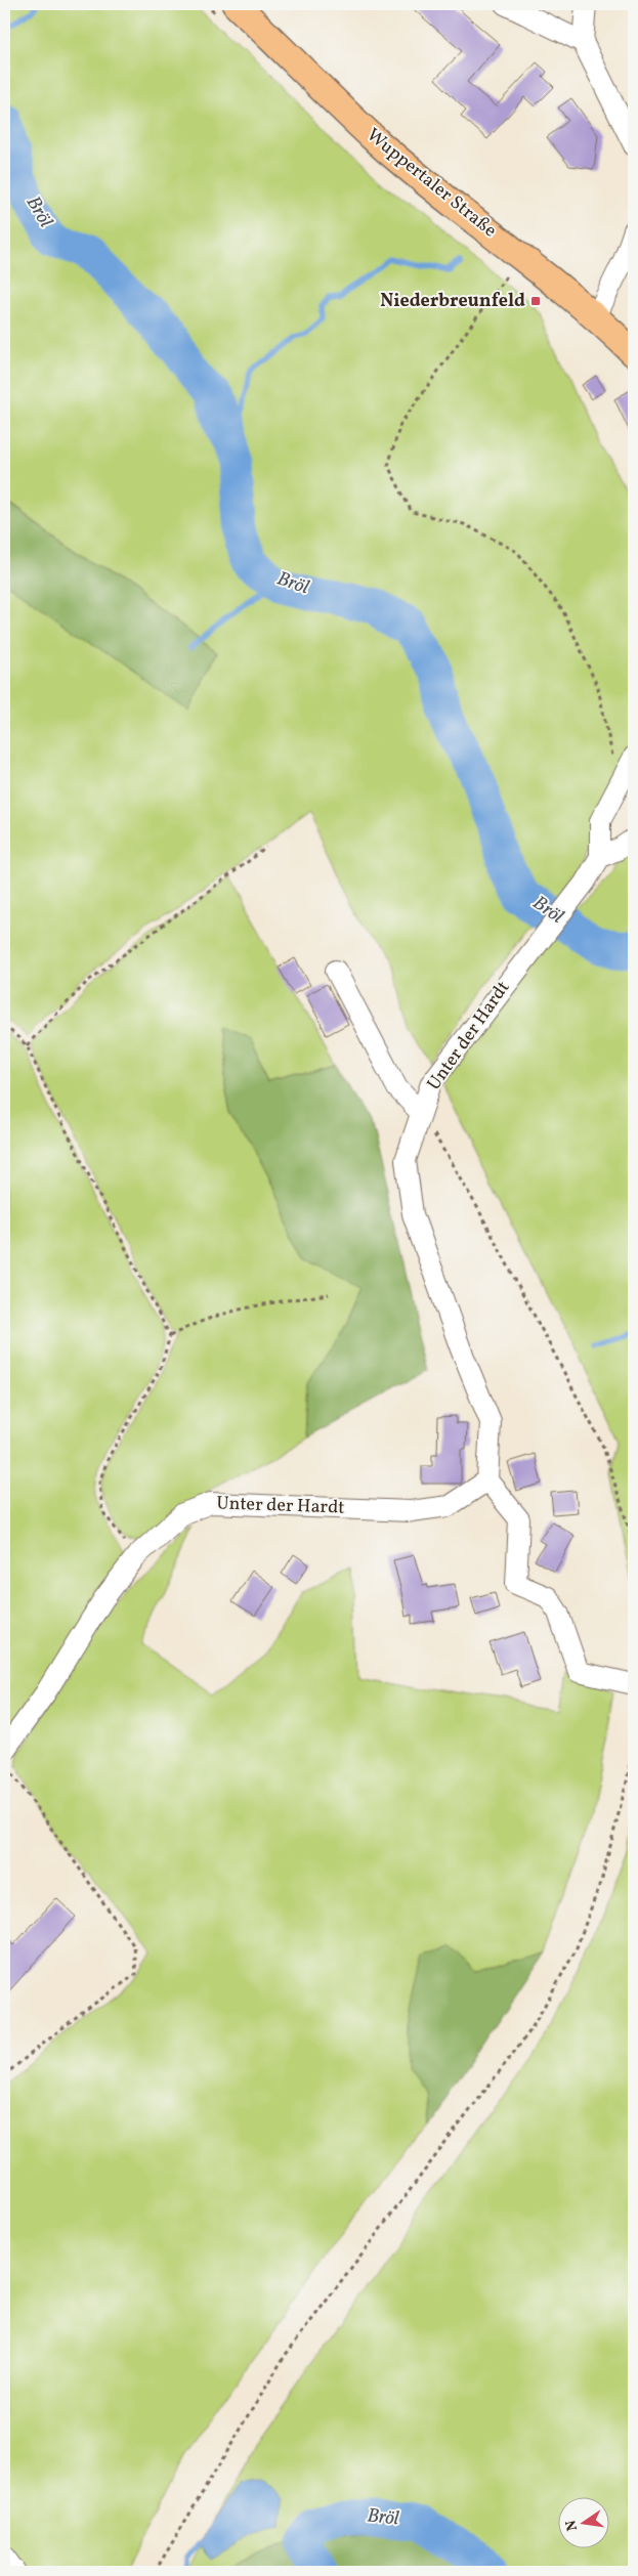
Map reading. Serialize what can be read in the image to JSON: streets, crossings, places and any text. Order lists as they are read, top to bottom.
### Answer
{
  "streets": {
    "main road": ["Wuppertaler Straße"],
    "street": ["Unter der Hardt"]
  },
  "water": ["Bröl"],
  "places": {
    "transit": ["Niederbreunfeld"]
  },
  "north": "left"
}
